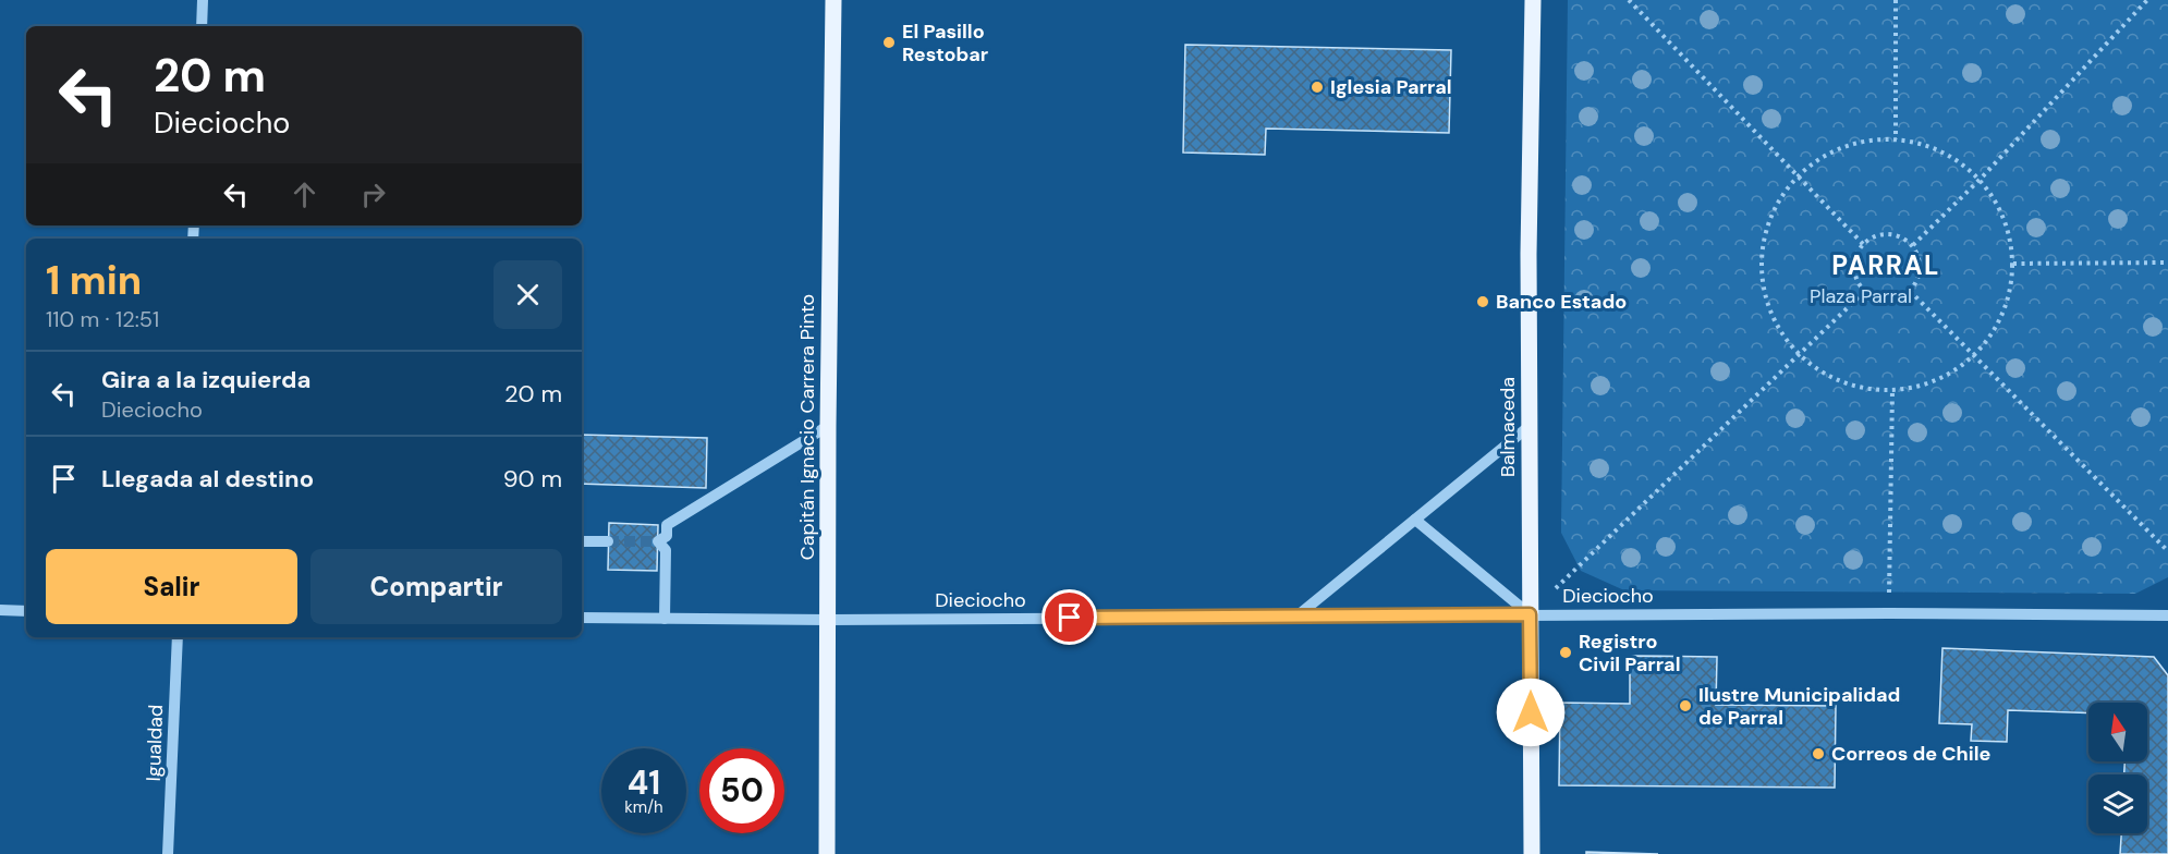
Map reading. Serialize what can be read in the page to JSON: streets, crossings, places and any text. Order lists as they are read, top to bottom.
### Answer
{
  "streets": {
    "main road": ["Capitán Ignacio Carrera Pinto", "Balmaceda"],
    "street": ["Dieciocho", "Igualdad"]
  },
  "crossings": [
    ["Capitán Ignacio Carrera Pinto", "Dieciocho"],
    ["Balmaceda", "Dieciocho"]
  ],
  "districts": ["PARRAL"],
  "parks": ["Plaza Parral"],
  "places": [
    "El Pasillo Restobar",
    "Iglesia Parral",
    "Banco Estado",
    "Registro Civil Parral",
    "Ilustre Municipalidad de Parral",
    "Correos de Chile"
  ],
  "north": "top",
  "page": {
    "turn": ["20 m", "Dieciocho"],
    "heading": ["1 min", "110 m · 12:51"],
    "list": [
      {
        "name": "Gira a la izquierda",
        "note": "Dieciocho",
        "value": "20 m"
      },
      {
        "name": "Llegada al destino",
        "value": "90 m"
      }
    ],
    "buttons": ["Salir", "Compartir"],
    "speed": "41 km/h",
    "limit": "50"
  }
}
